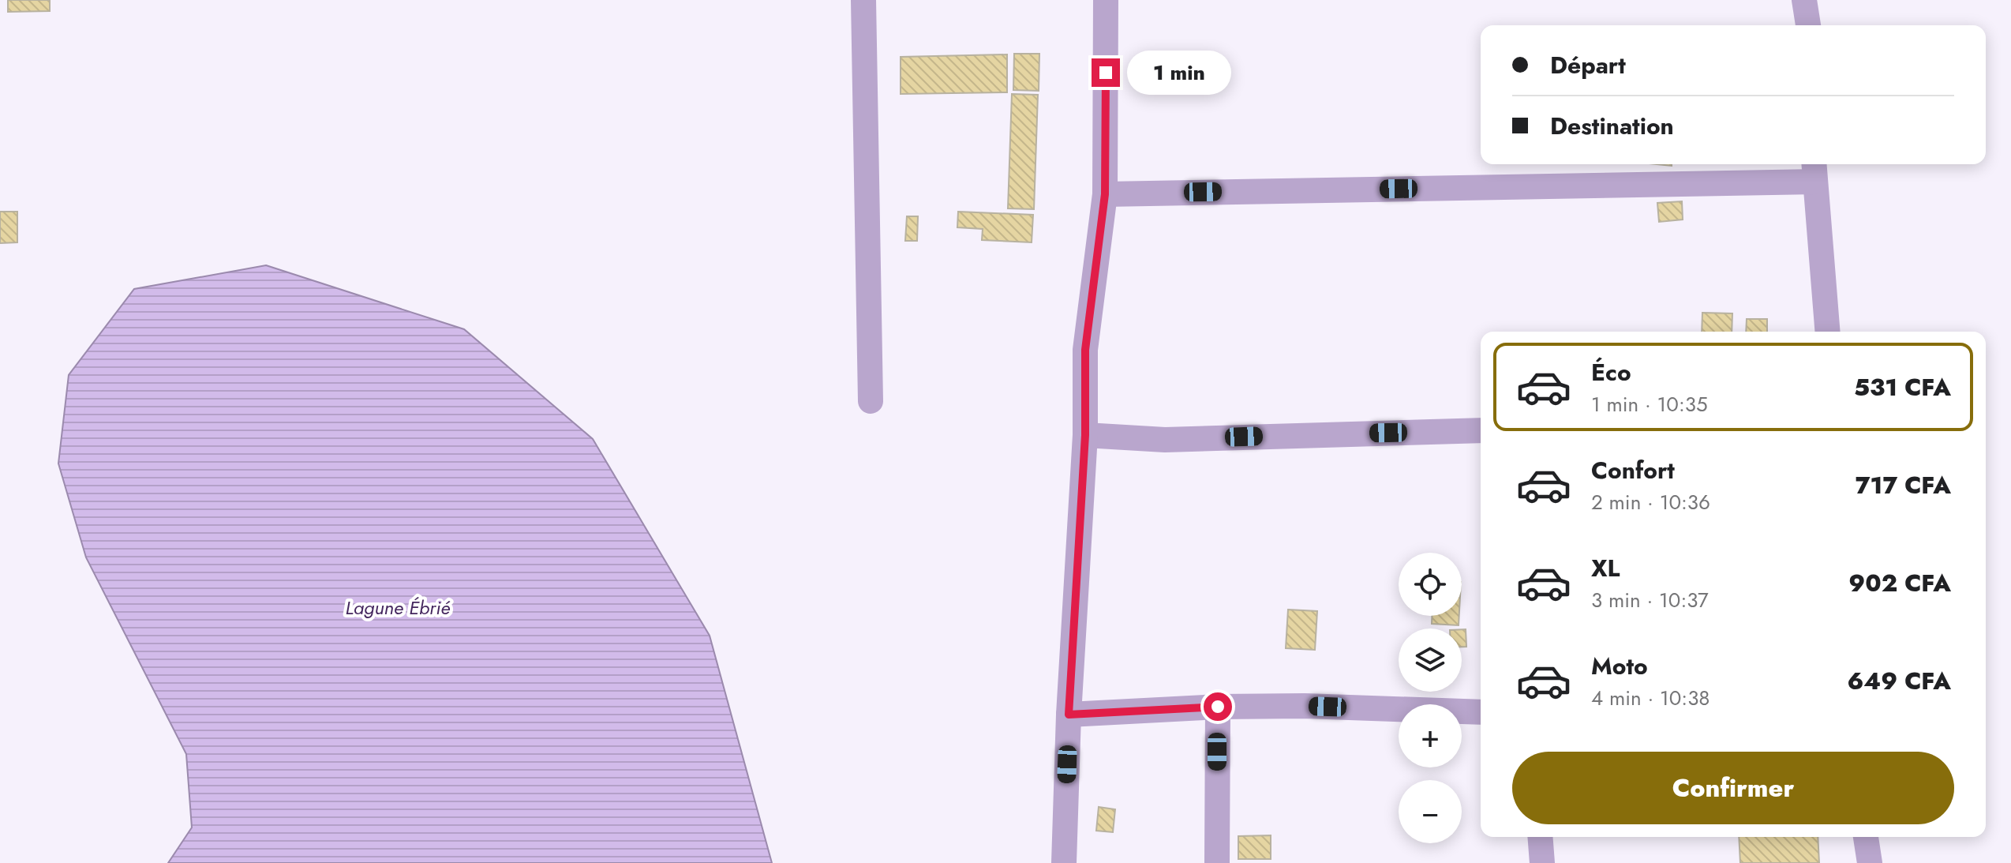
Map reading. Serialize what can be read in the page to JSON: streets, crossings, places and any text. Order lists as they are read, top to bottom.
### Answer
{
  "water": ["Lagune Ébrié"],
  "page": {
    "banner": ["Départ", "Destination"],
    "bubble": "1 min",
    "list": [
      {
        "name": "Éco",
        "note": "1 min · 10:35",
        "value": "531 CFA"
      },
      {
        "name": "Confort",
        "note": "2 min · 10:36",
        "value": "717 CFA"
      },
      {
        "name": "XL",
        "note": "3 min · 10:37",
        "value": "902 CFA"
      },
      {
        "name": "Moto",
        "note": "4 min · 10:38",
        "value": "649 CFA"
      }
    ],
    "map_buttons": ["+", "−"],
    "buttons": "Confirmer"
  }
}
